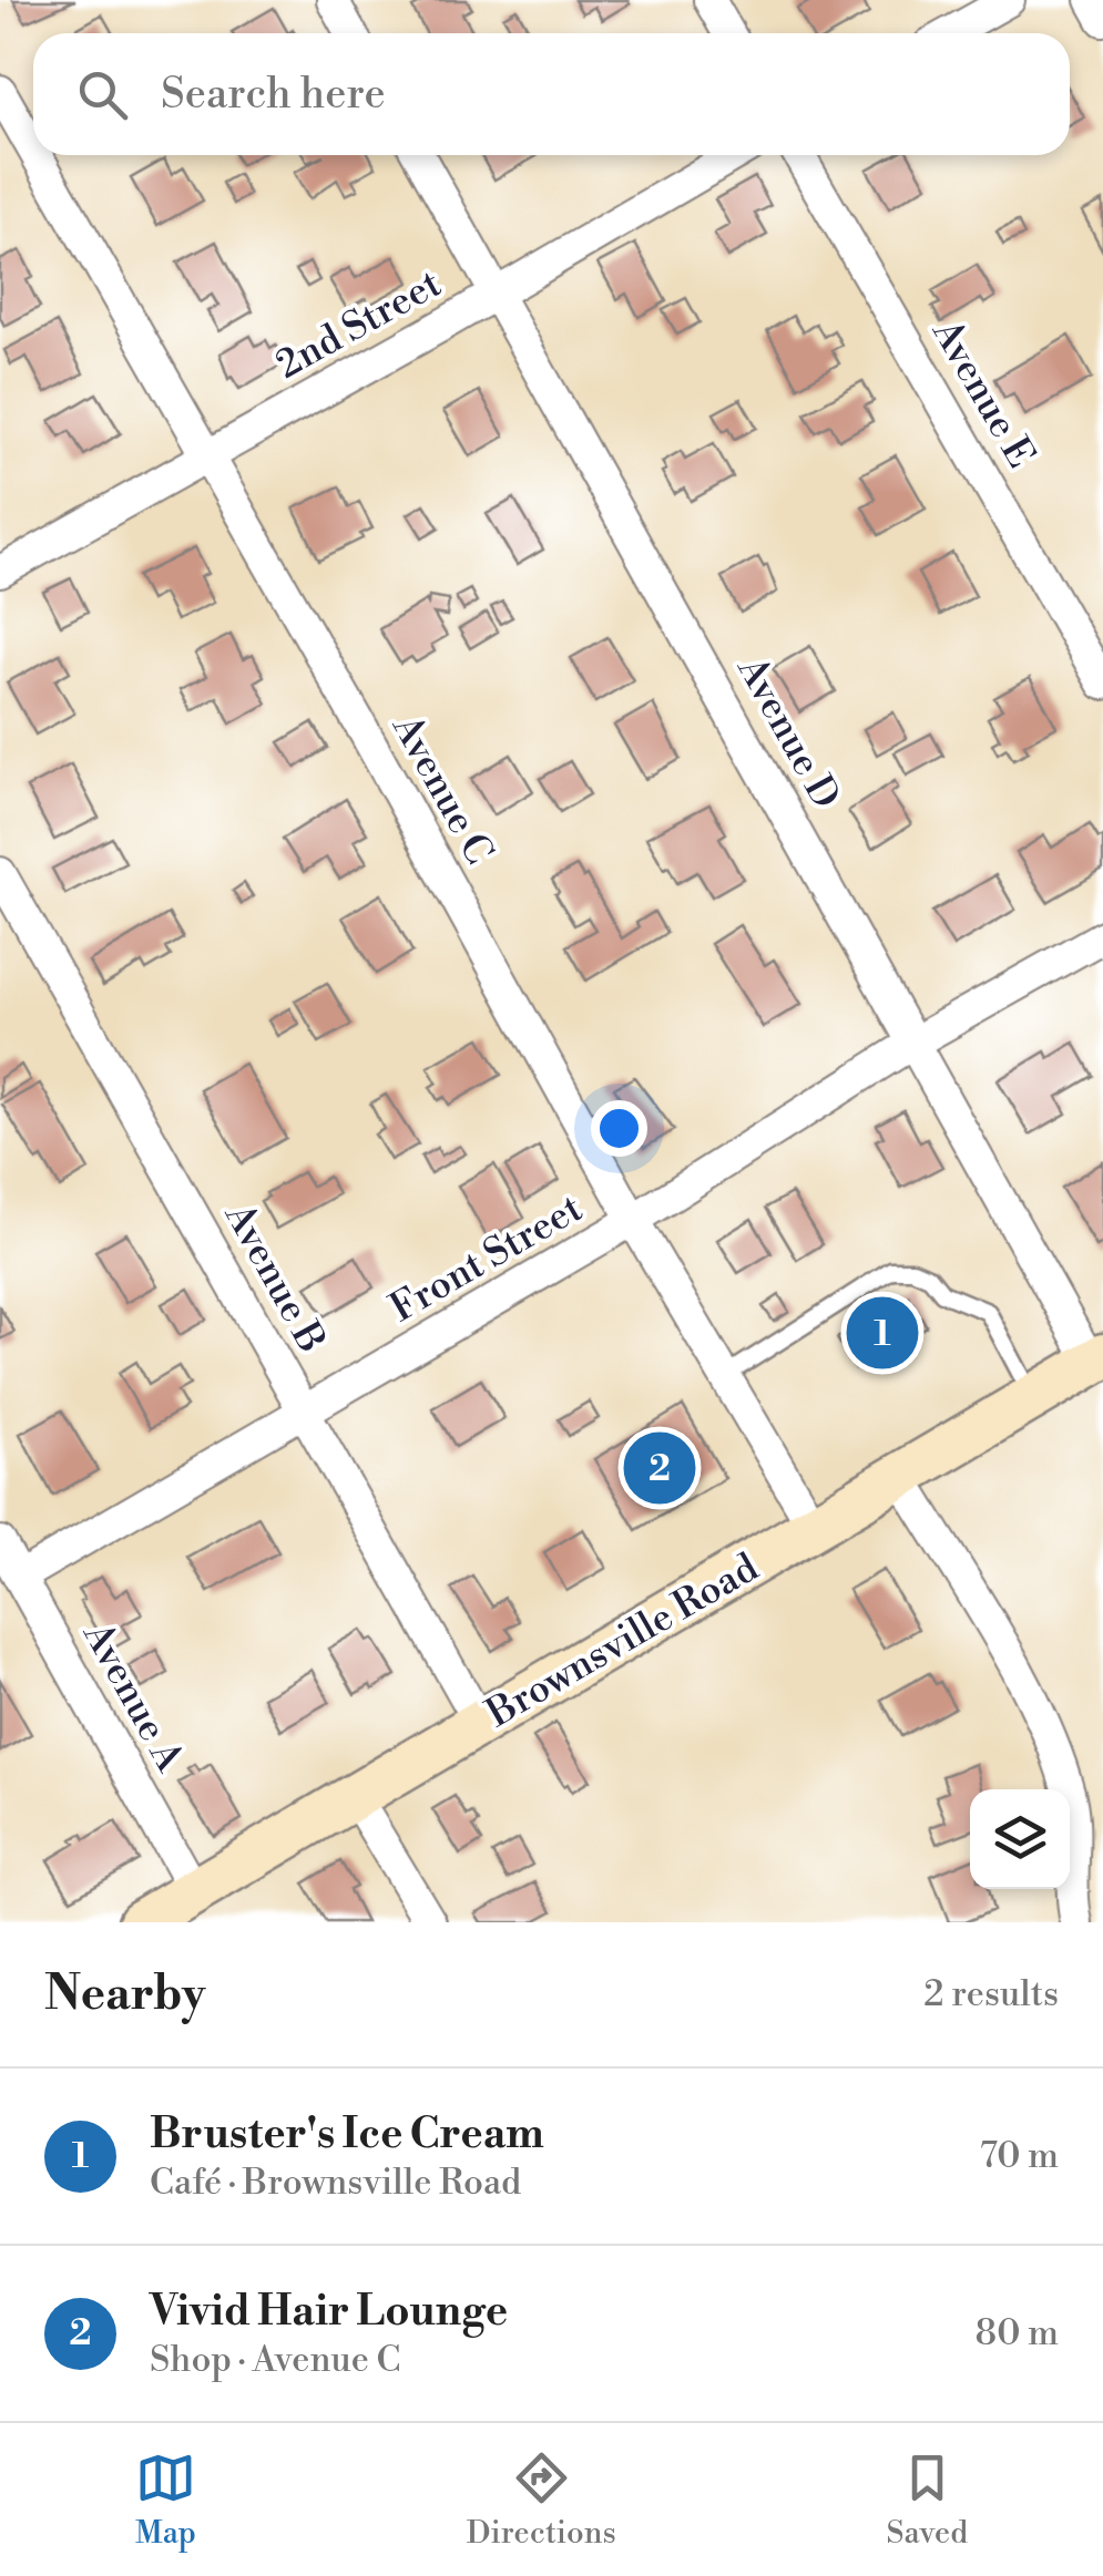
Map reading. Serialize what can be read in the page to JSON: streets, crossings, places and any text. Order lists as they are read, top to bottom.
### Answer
{
  "streets": {
    "street": [
      "2nd Street",
      "Avenue E",
      "Avenue D",
      "Avenue C",
      "Front Street",
      "Avenue B",
      "Brownsville Road",
      "Avenue A"
    ]
  },
  "crossings": [
    ["2nd Street", "Avenue D"],
    ["2nd Street", "Avenue C"],
    ["Avenue D", "Front Street"],
    ["Avenue D", "Brownsville Road"],
    ["Avenue C", "Front Street"],
    ["Avenue C", "Brownsville Road"],
    ["Front Street", "Avenue B"],
    ["Front Street", "Avenue A"],
    ["Avenue B", "Brownsville Road"],
    ["Brownsville Road", "Avenue A"]
  ],
  "page": {
    "search": "Search here",
    "pins": ["1", "2"],
    "heading": ["Nearby", "2 results"],
    "list": [
      {
        "mark": "1",
        "name": "Bruster's Ice Cream",
        "note": "Café · Brownsville Road",
        "value": "70 m"
      },
      {
        "mark": "2",
        "name": "Vivid Hair Lounge",
        "note": "Shop · Avenue C",
        "value": "80 m"
      }
    ],
    "nav": ["Map", "Directions", "Saved"]
  }
}
